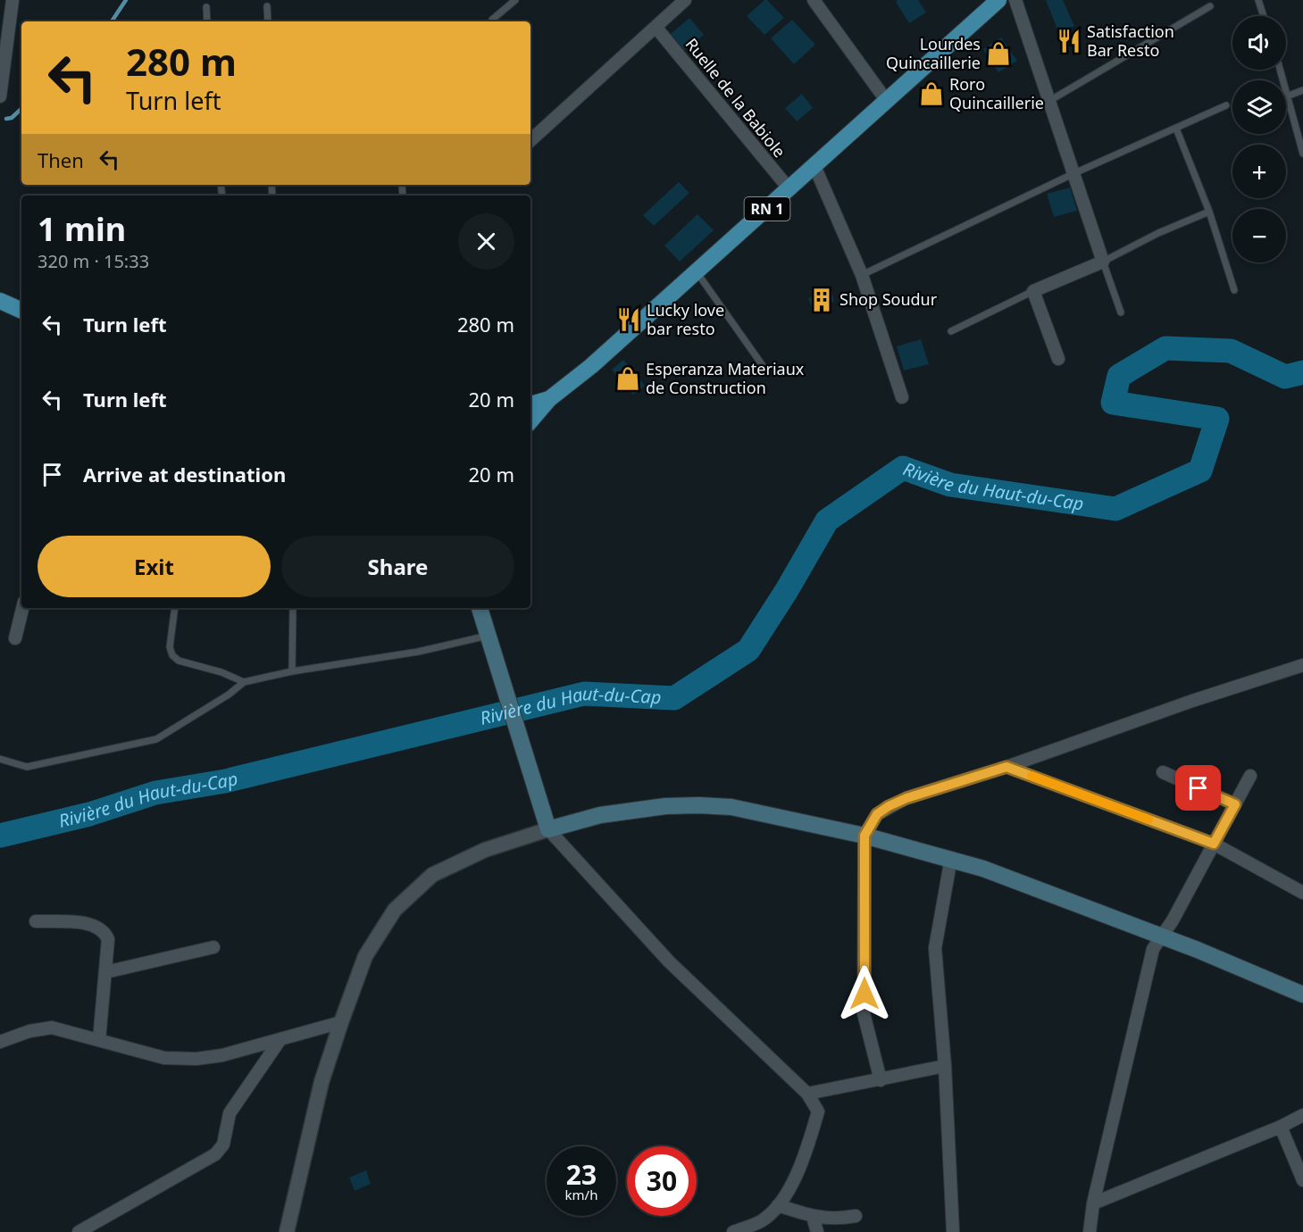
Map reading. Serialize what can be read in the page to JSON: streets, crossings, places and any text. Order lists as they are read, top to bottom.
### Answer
{
  "streets": {
    "main road": ["RN 1"],
    "street": ["Ruelle de la Babiole"]
  },
  "crossings": [
    ["Ruelle de la Babiole", "RN 1"]
  ],
  "water": ["Rivière du Haut-du-Cap"],
  "places": {
    "restaurant": ["Satisfaction Bar Resto", "Lucky love bar resto"],
    "shop": ["Lourdes Quincaillerie", "Roro Quincaillerie", "Esperanza Materiaux de Construction"],
    "building": ["Shop Soudur"]
  },
  "page": {
    "map_buttons": ["+", "−"],
    "turn": ["280 m", "Turn left"],
    "then": "Then",
    "heading": ["1 min", "320 m · 15:33"],
    "list": [
      {
        "name": "Turn left",
        "value": "280 m"
      },
      {
        "name": "Turn left",
        "value": "20 m"
      },
      {
        "name": "Arrive at destination",
        "value": "20 m"
      }
    ],
    "buttons": ["Exit", "Share"],
    "speed": "23 km/h",
    "limit": "30"
  }
}
